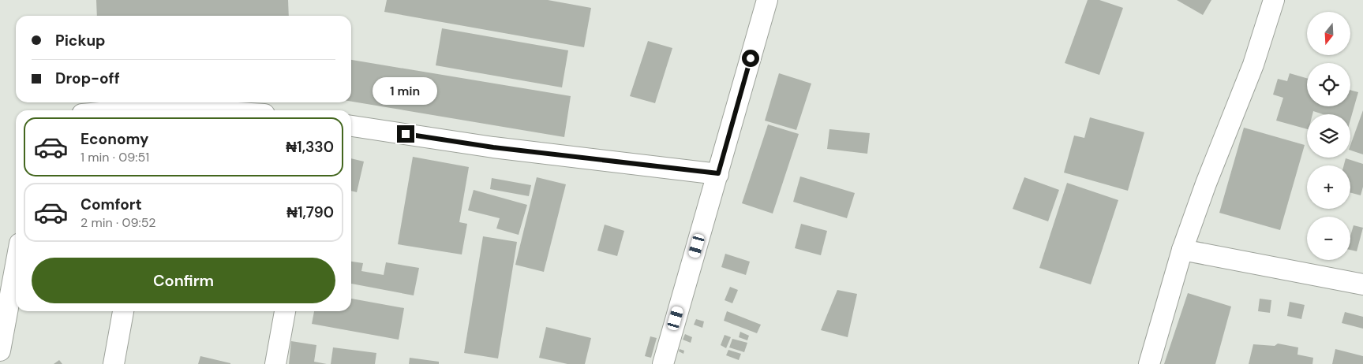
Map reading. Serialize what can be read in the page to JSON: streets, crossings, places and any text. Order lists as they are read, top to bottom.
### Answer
{
  "north": "bottom",
  "page": {
    "map_buttons": ["+", "−"],
    "banner": ["Pickup", "Drop-off"],
    "bubble": "1 min",
    "list": [
      {
        "name": "Economy",
        "note": "1 min · 09:51",
        "value": "₦1,330"
      },
      {
        "name": "Comfort",
        "note": "2 min · 09:52",
        "value": "₦1,790"
      }
    ],
    "buttons": "Confirm"
  }
}
